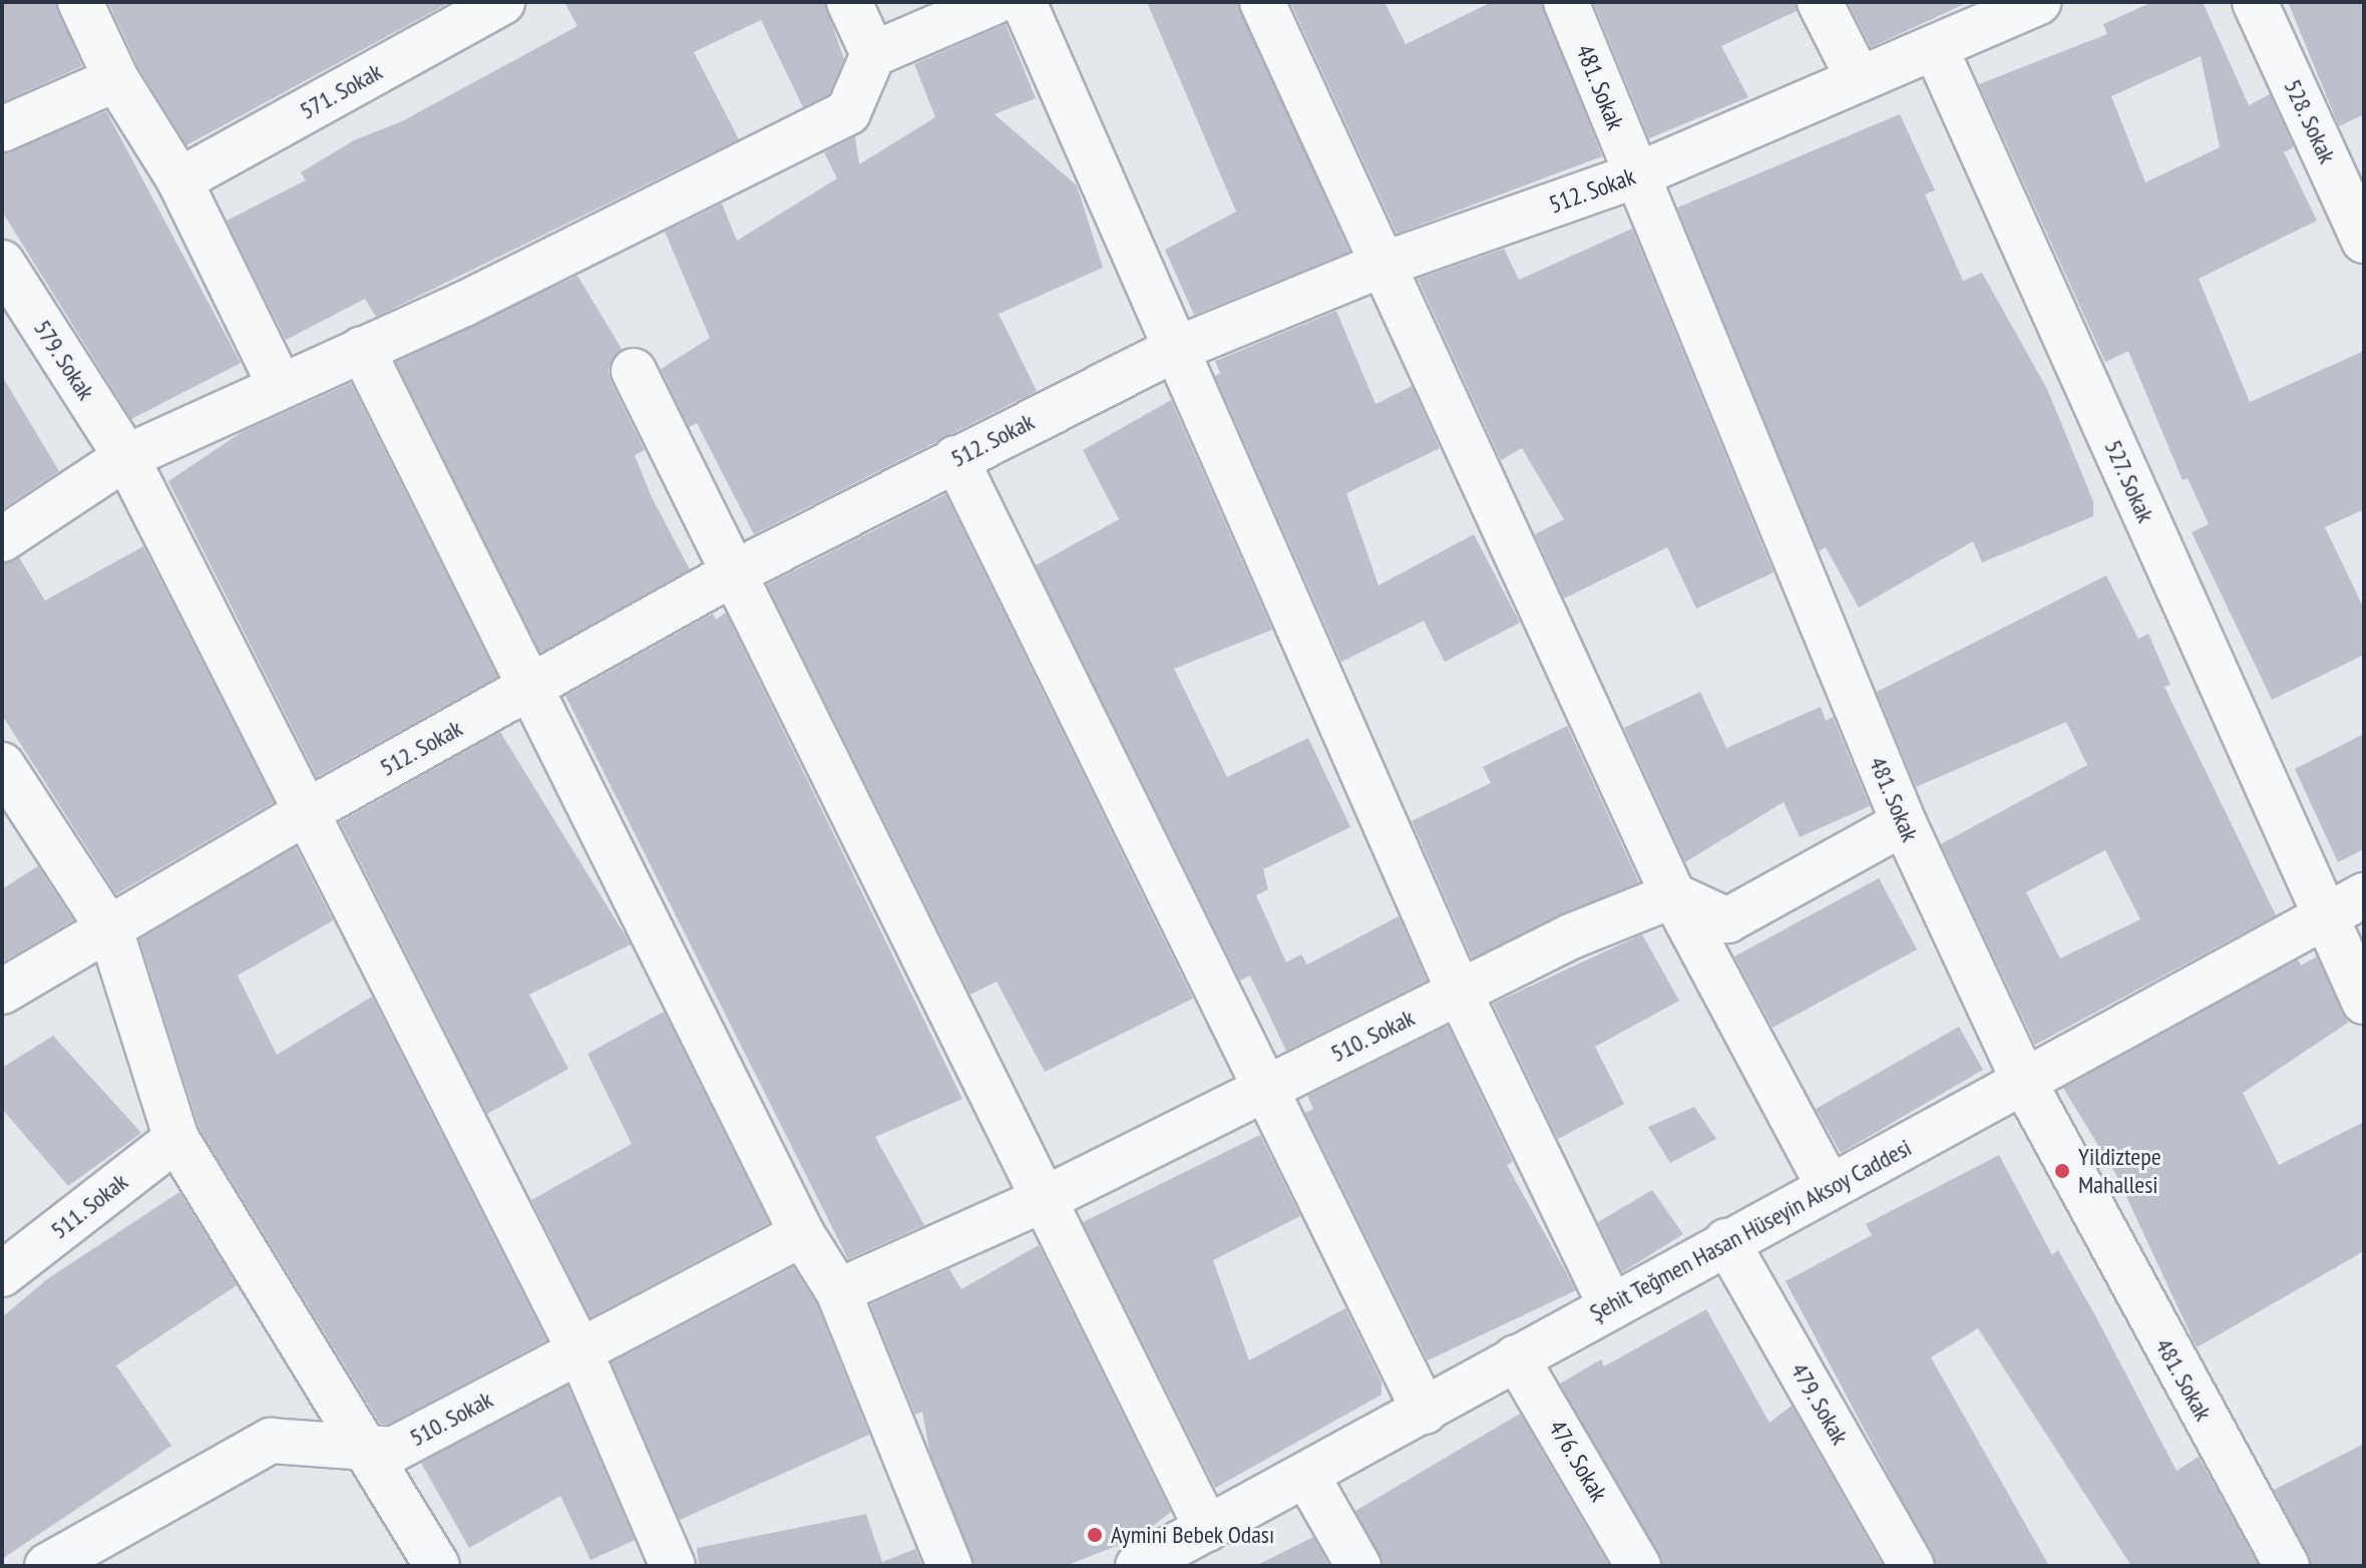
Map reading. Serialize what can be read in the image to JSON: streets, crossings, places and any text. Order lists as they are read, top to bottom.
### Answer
{
  "streets": {
    "street": [
      "481. Sokak",
      "571. Sokak",
      "528. Sokak",
      "512. Sokak",
      "579. Sokak",
      "527. Sokak",
      "510. Sokak",
      "511. Sokak",
      "Şehit Teğmen Hasan Hüseyin Aksoy Caddesi",
      "479. Sokak",
      "476. Sokak"
    ]
  },
  "crossings": [
    ["481. Sokak", "512. Sokak"],
    ["481. Sokak", "Şehit Teğmen Hasan Hüseyin Aksoy Caddesi"],
    ["512. Sokak", "579. Sokak"],
    ["512. Sokak", "527. Sokak"],
    ["579. Sokak", "510. Sokak"],
    ["527. Sokak", "Şehit Teğmen Hasan Hüseyin Aksoy Caddesi"],
    ["Şehit Teğmen Hasan Hüseyin Aksoy Caddesi", "479. Sokak"],
    ["Şehit Teğmen Hasan Hüseyin Aksoy Caddesi", "476. Sokak"]
  ],
  "places": ["Yildiztepe Mahallesi", "Aymini Bebek Odası"]
}
